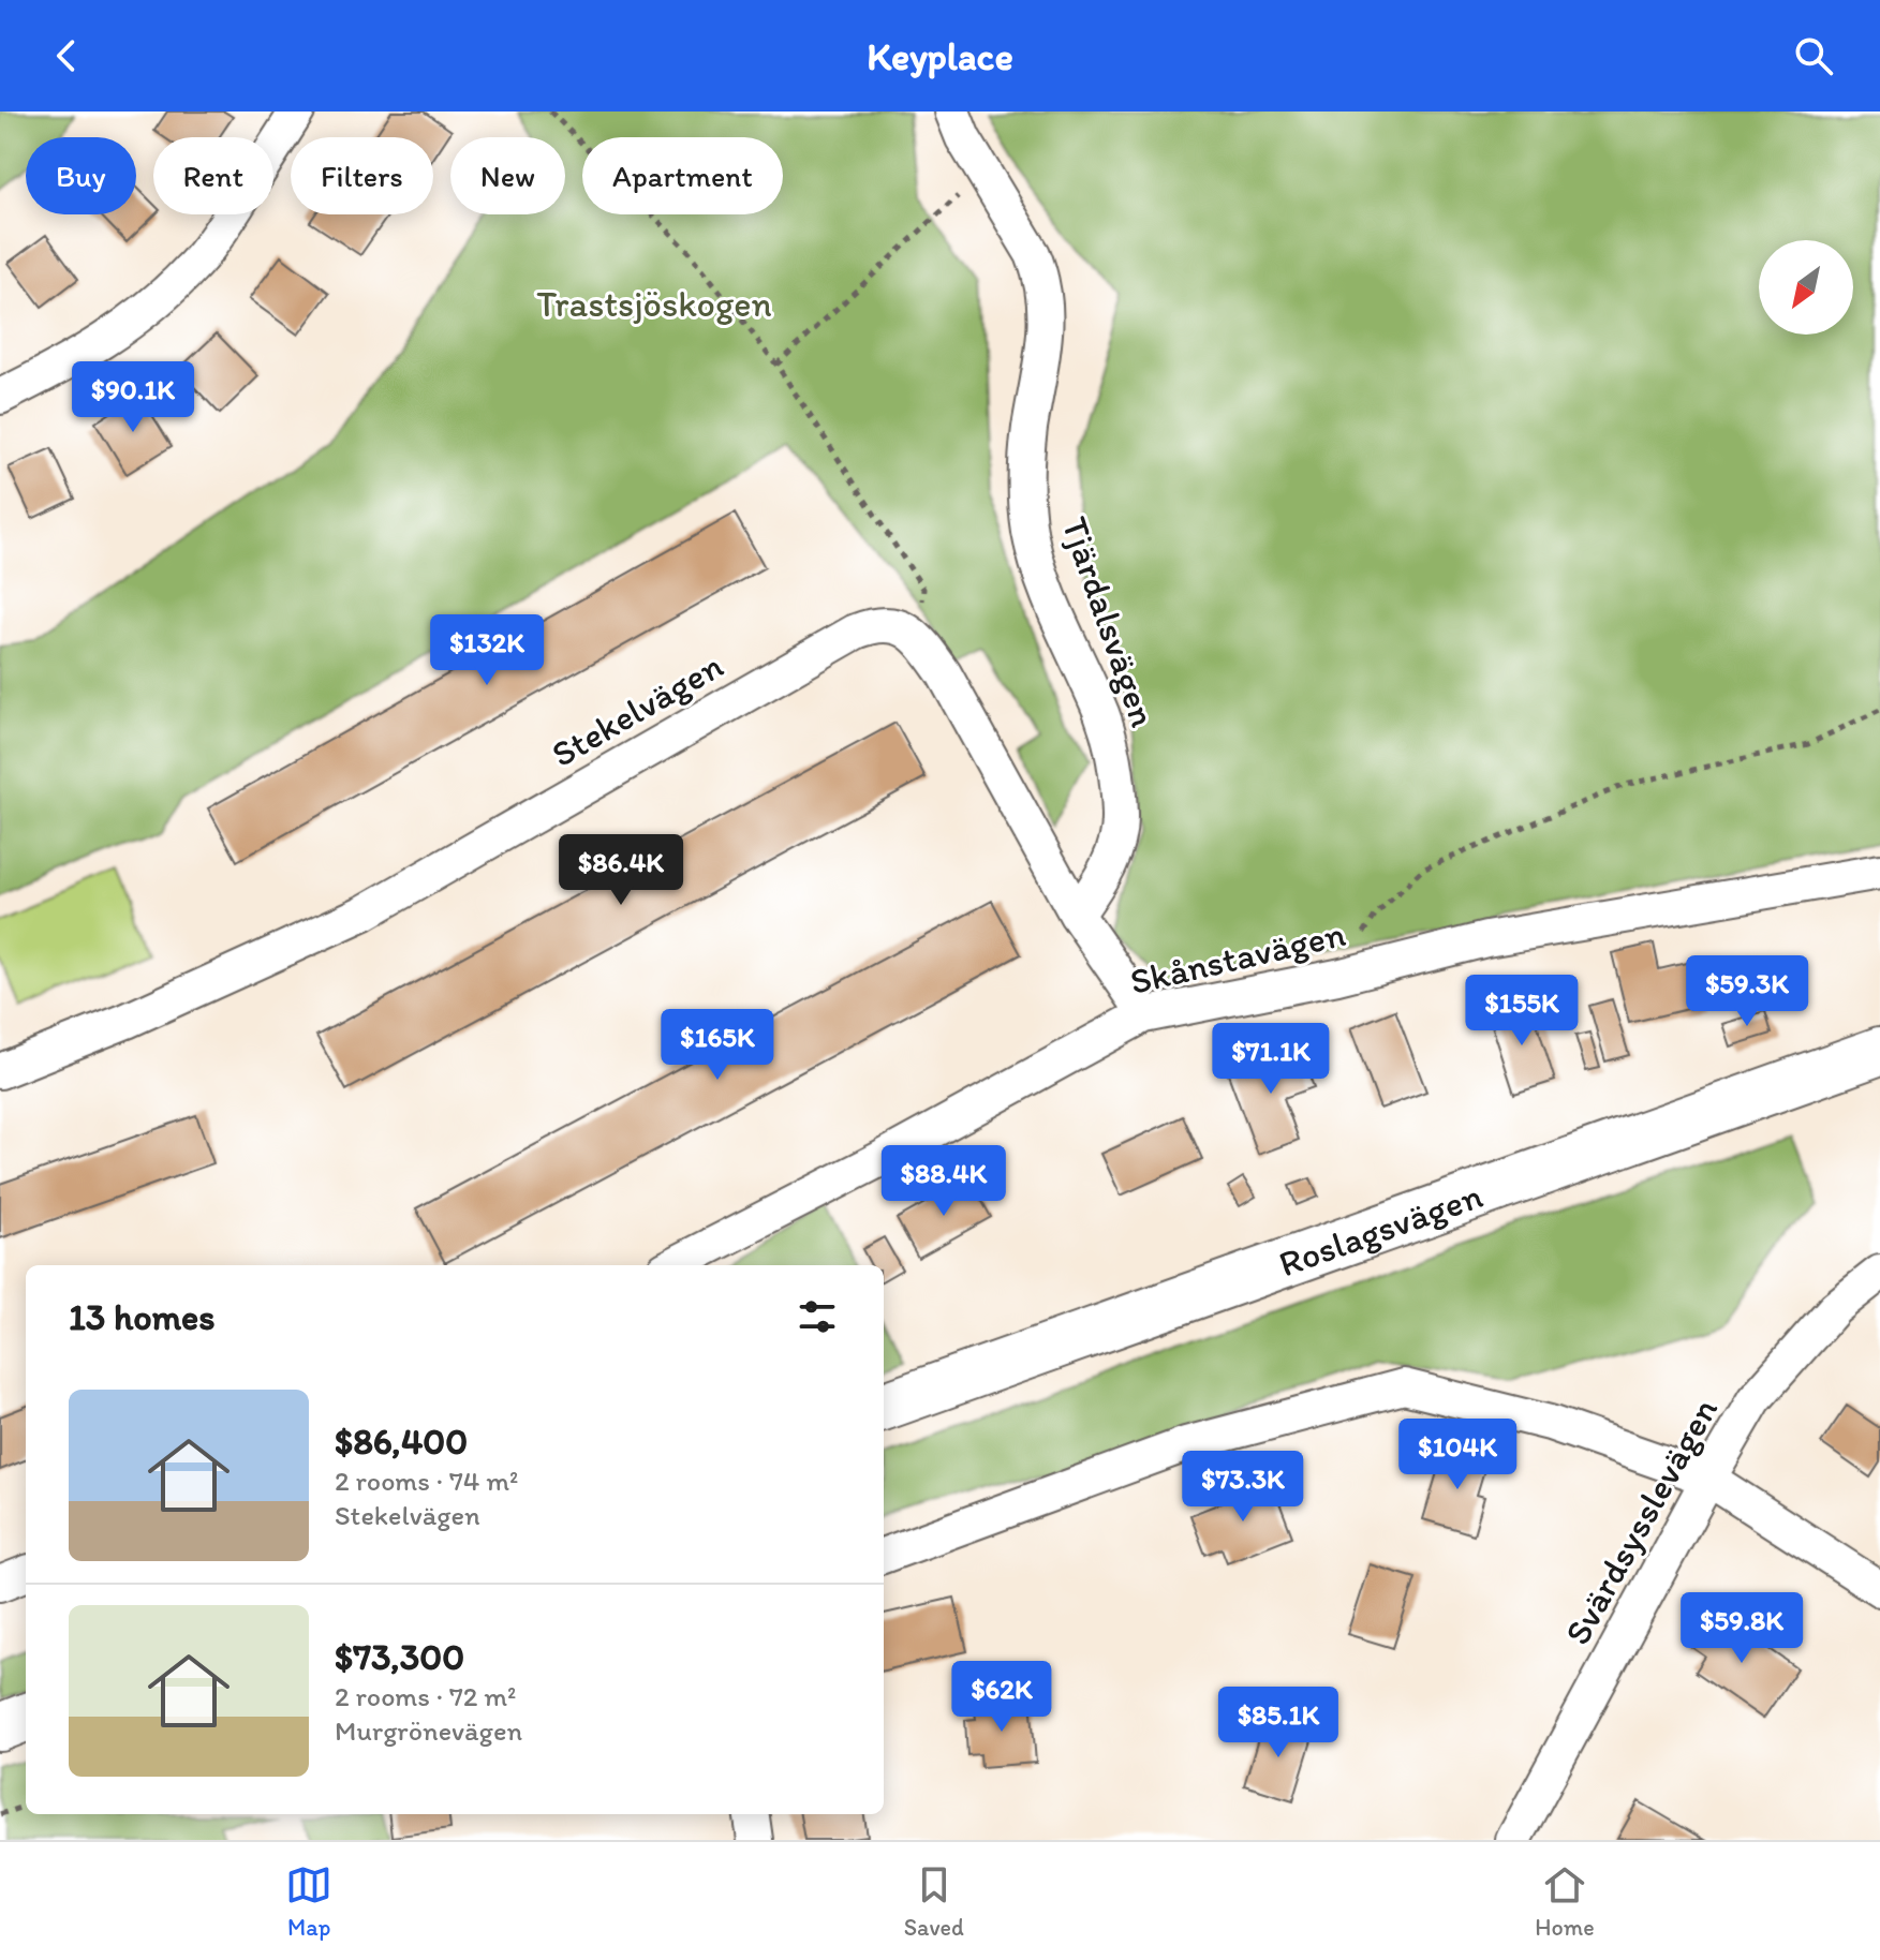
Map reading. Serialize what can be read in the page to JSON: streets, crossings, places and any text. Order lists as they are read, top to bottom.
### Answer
{
  "streets": {
    "main road": ["Roslagsvägen"],
    "street": [
      "Tjärdalsvägen",
      "Stekelvägen",
      "Skånstavägen",
      "Svärdsysslevägen"
    ]
  },
  "parks": ["Trastsjöskogen"],
  "north": "bottom left",
  "page": {
    "header": "Keyplace",
    "chip": [
      "Buy",
      "Rent",
      "Filters",
      "New",
      "Apartment"
    ],
    "price": [
      "$90.1K",
      "$132K",
      "$86.4K",
      "$59.3K",
      "$155K",
      "$165K",
      "$71.1K",
      "$88.4K",
      "$104K",
      "$73.3K",
      "$59.8K",
      "$62K",
      "$85.1K"
    ],
    "heading": "13 homes",
    "list": [
      {
        "name": "$86,400",
        "note": "2 rooms · 74 m² · Stekelvägen"
      },
      {
        "name": "$73,300",
        "note": "2 rooms · 72 m² · Murgrönevägen"
      }
    ],
    "tabs": ["Map", "Saved", "Home"]
  }
}
